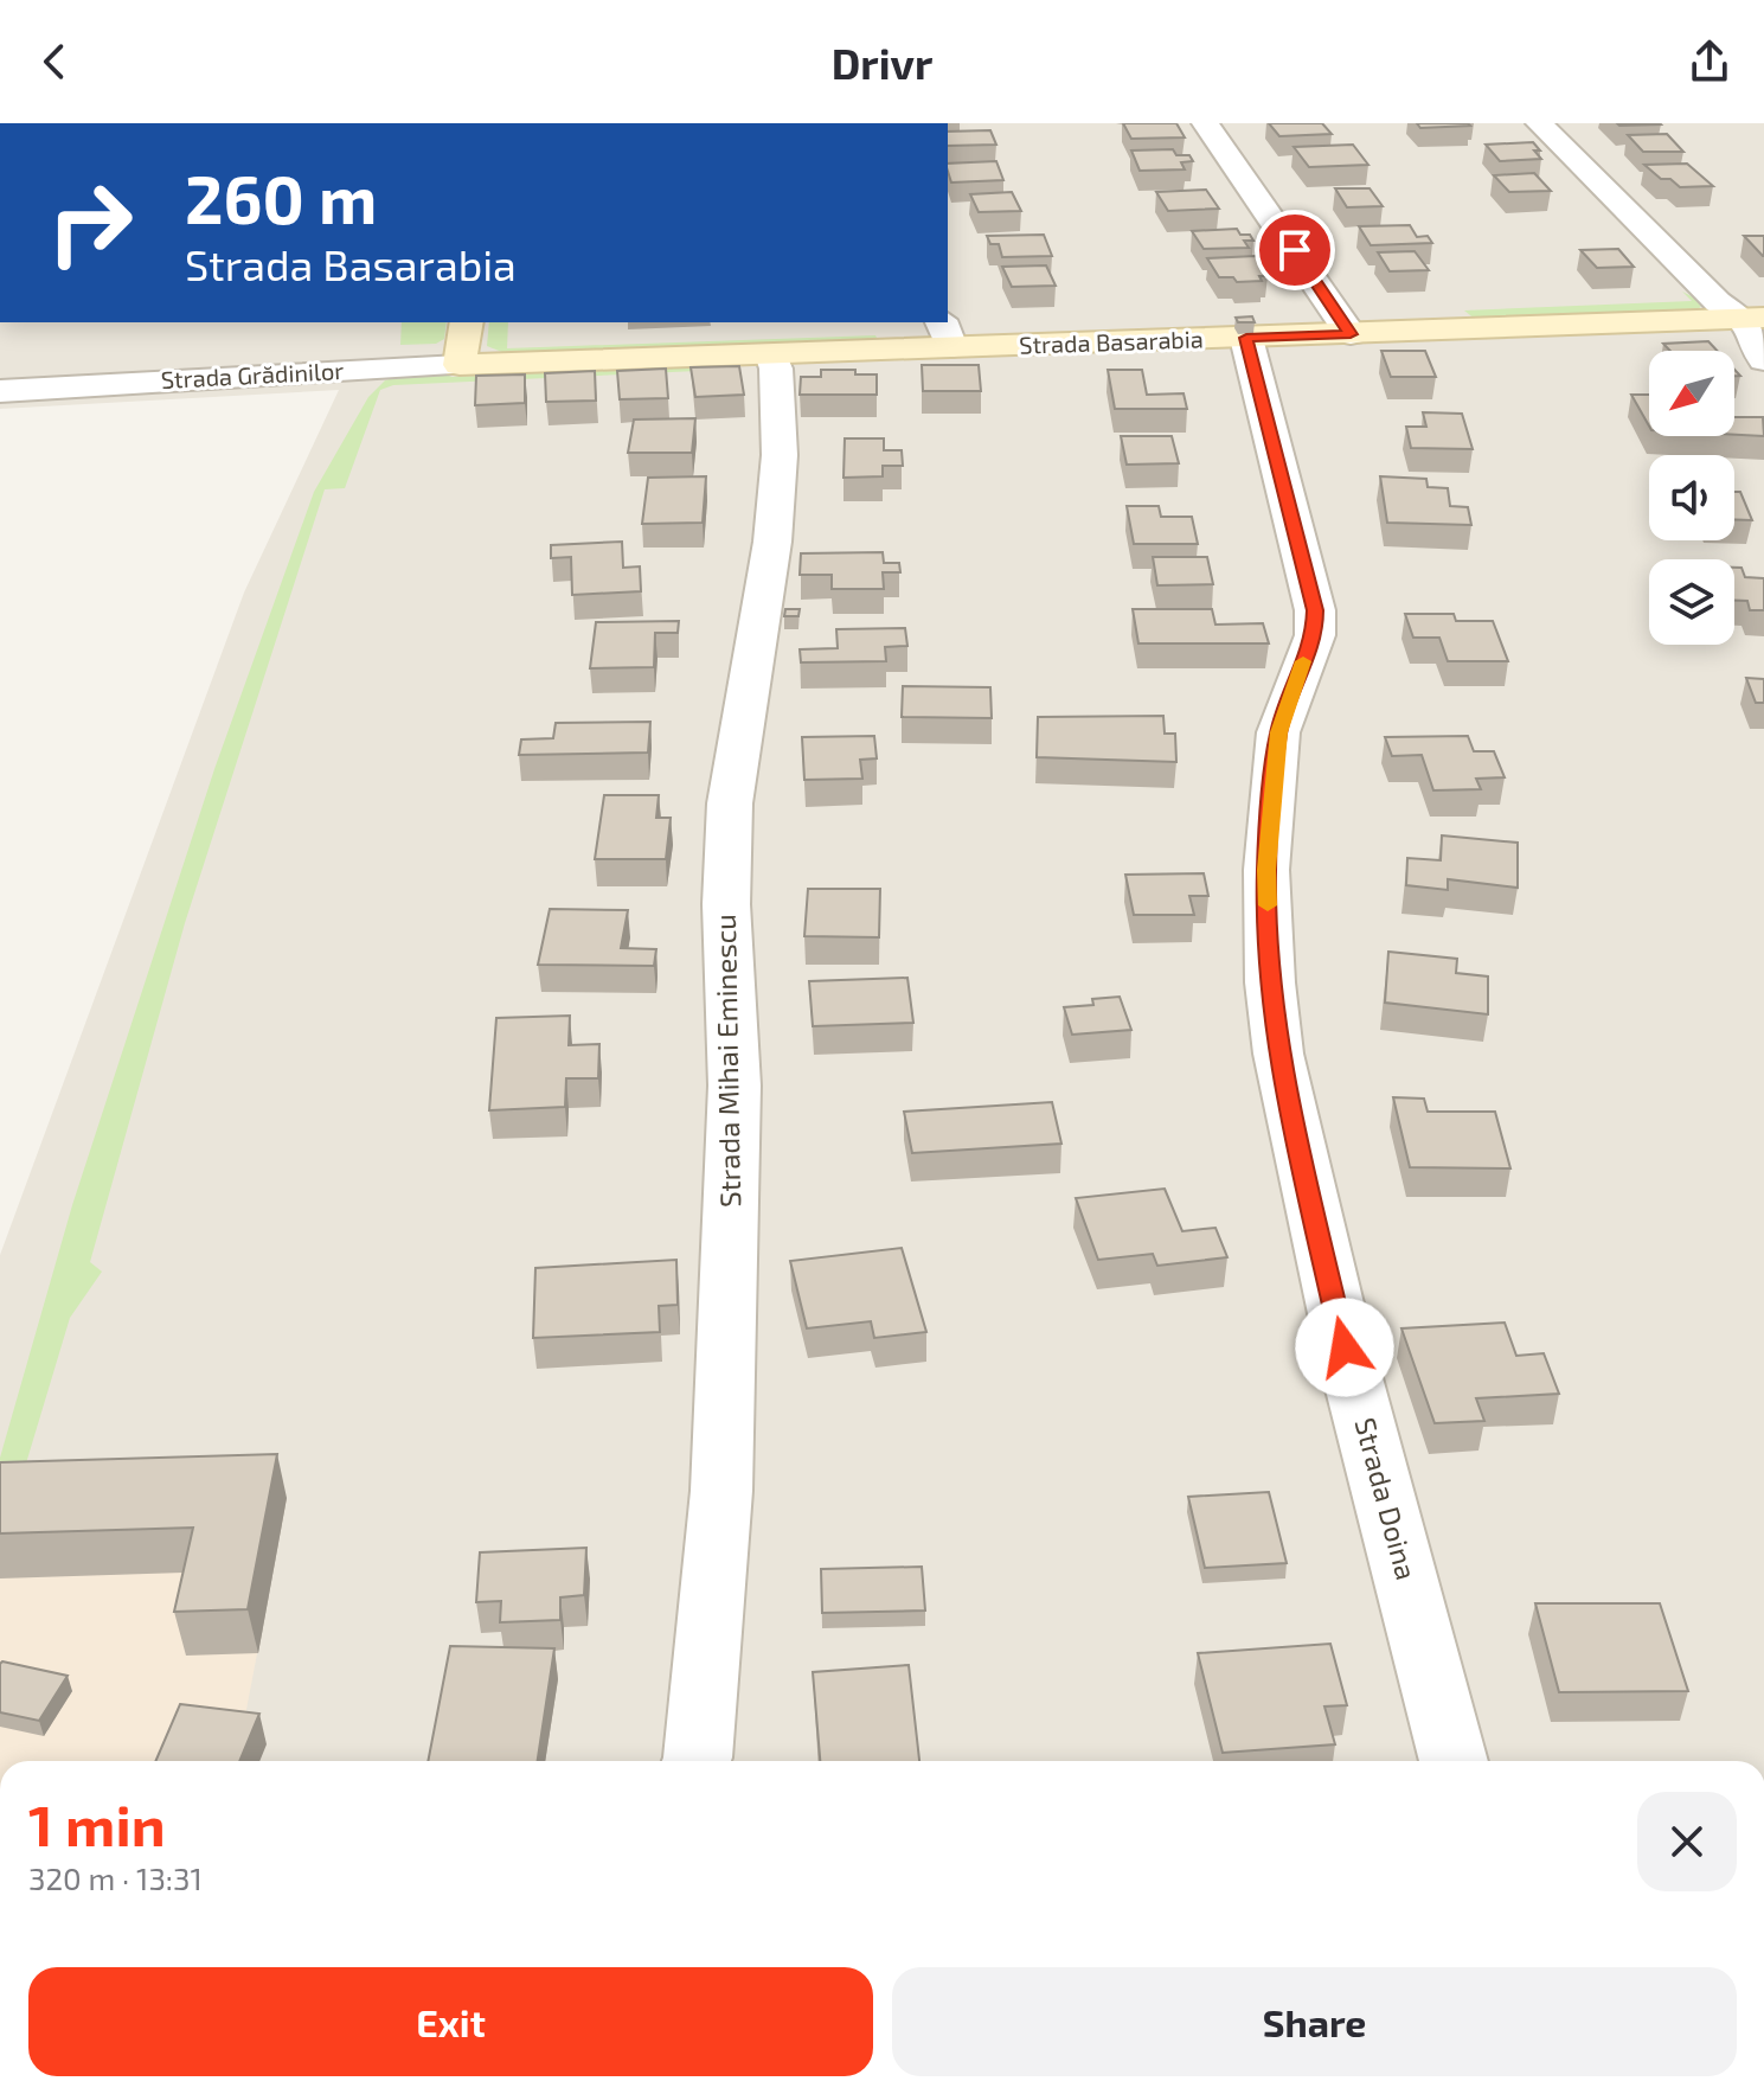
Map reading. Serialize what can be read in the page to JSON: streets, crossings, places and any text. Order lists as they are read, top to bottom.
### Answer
{
  "streets": {
    "street": [
      "Strada Basarabia",
      "Strada Grădinilor",
      "Strada Mihai Eminescu",
      "Strada Doina"
    ]
  },
  "crossings": [
    ["Strada Basarabia", "Strada Grădinilor"],
    ["Strada Basarabia", "Strada Mihai Eminescu"],
    ["Strada Basarabia", "Strada Doina"]
  ],
  "north": "bottom left",
  "page": {
    "header": "Drivr",
    "turn": ["260 m", "Strada Basarabia"],
    "heading": ["1 min", "320 m · 13:31"],
    "buttons": ["Exit", "Share"]
  }
}
